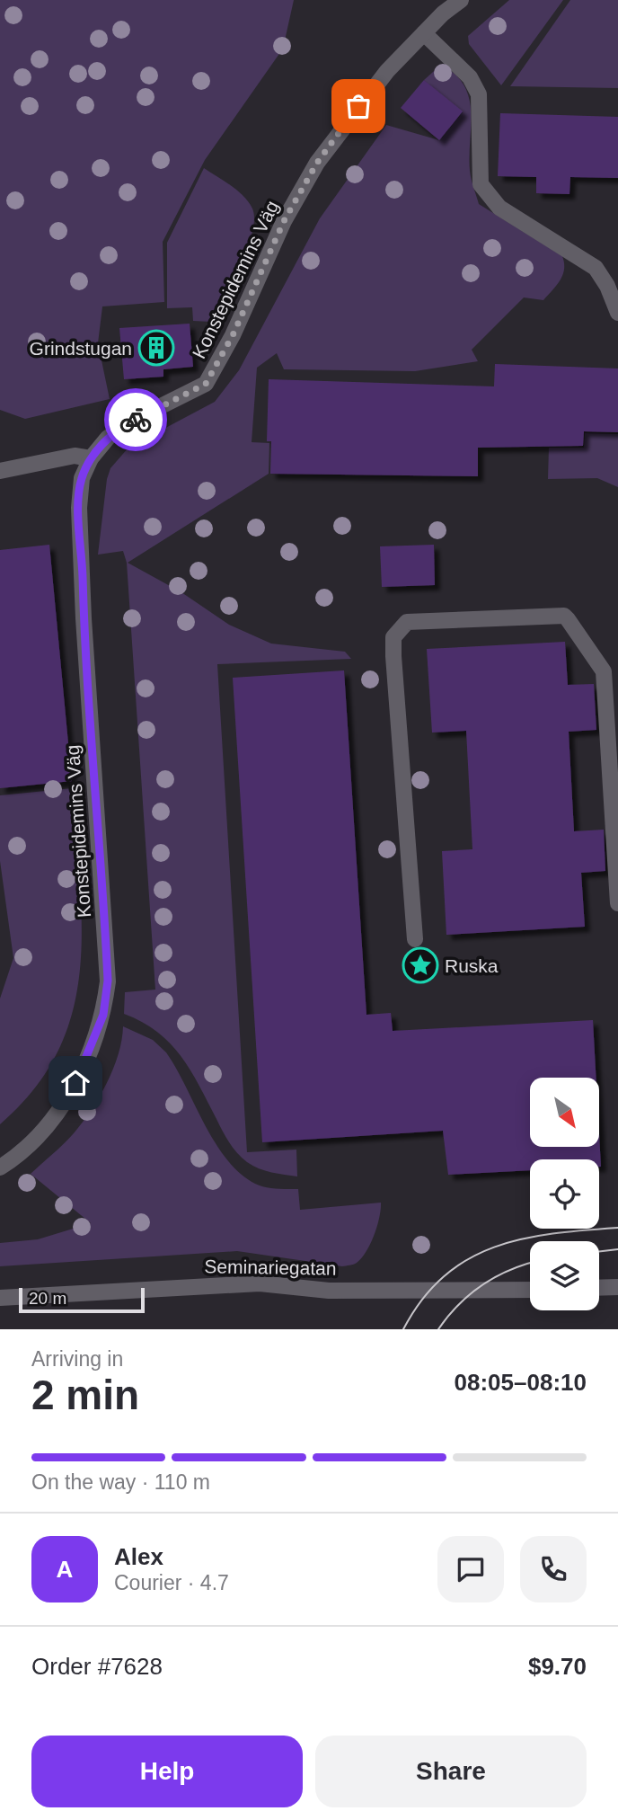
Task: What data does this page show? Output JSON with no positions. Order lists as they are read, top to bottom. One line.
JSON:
{"streets":{"street":["Konstepidemins Väg","Seminariegatan"]},"places":{"building":["Grindstugan"],"place":["Ruska"]},"scale_bar":"20 m","north":"bottom right","page":{"scale":"20 m","heading":["2 min","Arriving in","08:05–08:10"],"panel":["Alex","Courier · 4.7","Order #7628","$9.70"],"bar":"On the way · 110 m","round":"A","buttons":["Help","Share"]}}
